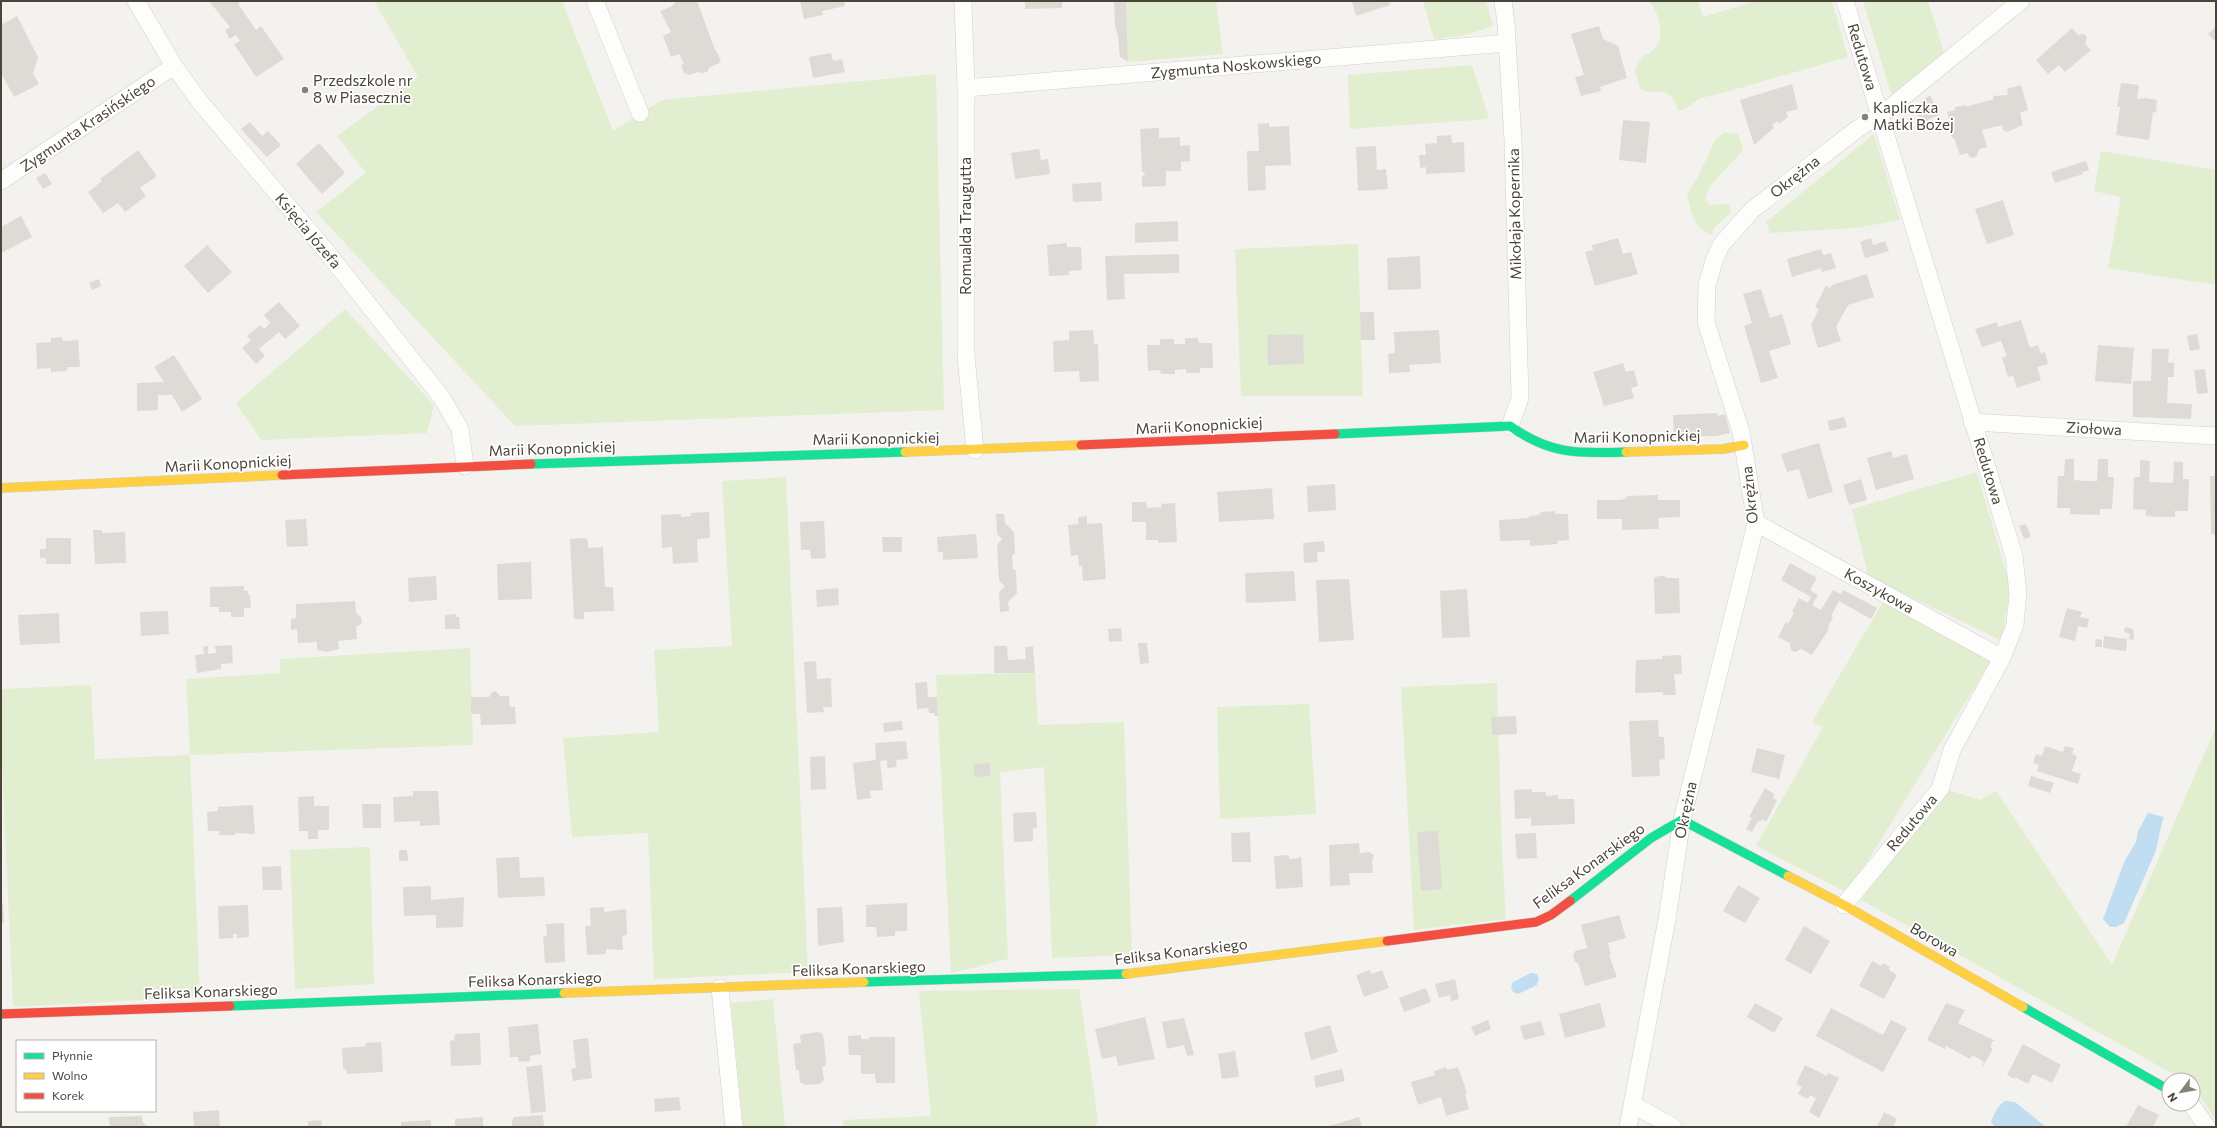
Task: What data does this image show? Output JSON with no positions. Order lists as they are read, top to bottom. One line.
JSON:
{"streets":{"street":["Redutowa","Zygmunta Noskowskiego","Zygmunta Krasińskiego","Okrężna","Mikołaja Kopernika","Romualda Traugutta","Księcia Józefa","Marii Konopnickiej","Ziołowa","Koszykowa","Feliksa Konarskiego","Borowa"]},"crossings":[["Redutowa","Okrężna"],["Redutowa","Ziołowa"],["Redutowa","Koszykowa"],["Redutowa","Borowa"],["Zygmunta Noskowskiego","Mikołaja Kopernika"],["Zygmunta Noskowskiego","Romualda Traugutta"],["Zygmunta Krasińskiego","Księcia Józefa"],["Okrężna","Marii Konopnickiej"],["Okrężna","Koszykowa"],["Okrężna","Feliksa Konarskiego"],["Okrężna","Borowa"],["Mikołaja Kopernika","Marii Konopnickiej"],["Romualda Traugutta","Marii Konopnickiej"],["Księcia Józefa","Marii Konopnickiej"],["Feliksa Konarskiego","Borowa"]],"places":["Przedszkole nr 8 w Piasecznie","Kapliczka Matki Bożej"],"legend":["Płynnie","Wolno","Korek"],"north":"bottom left"}
